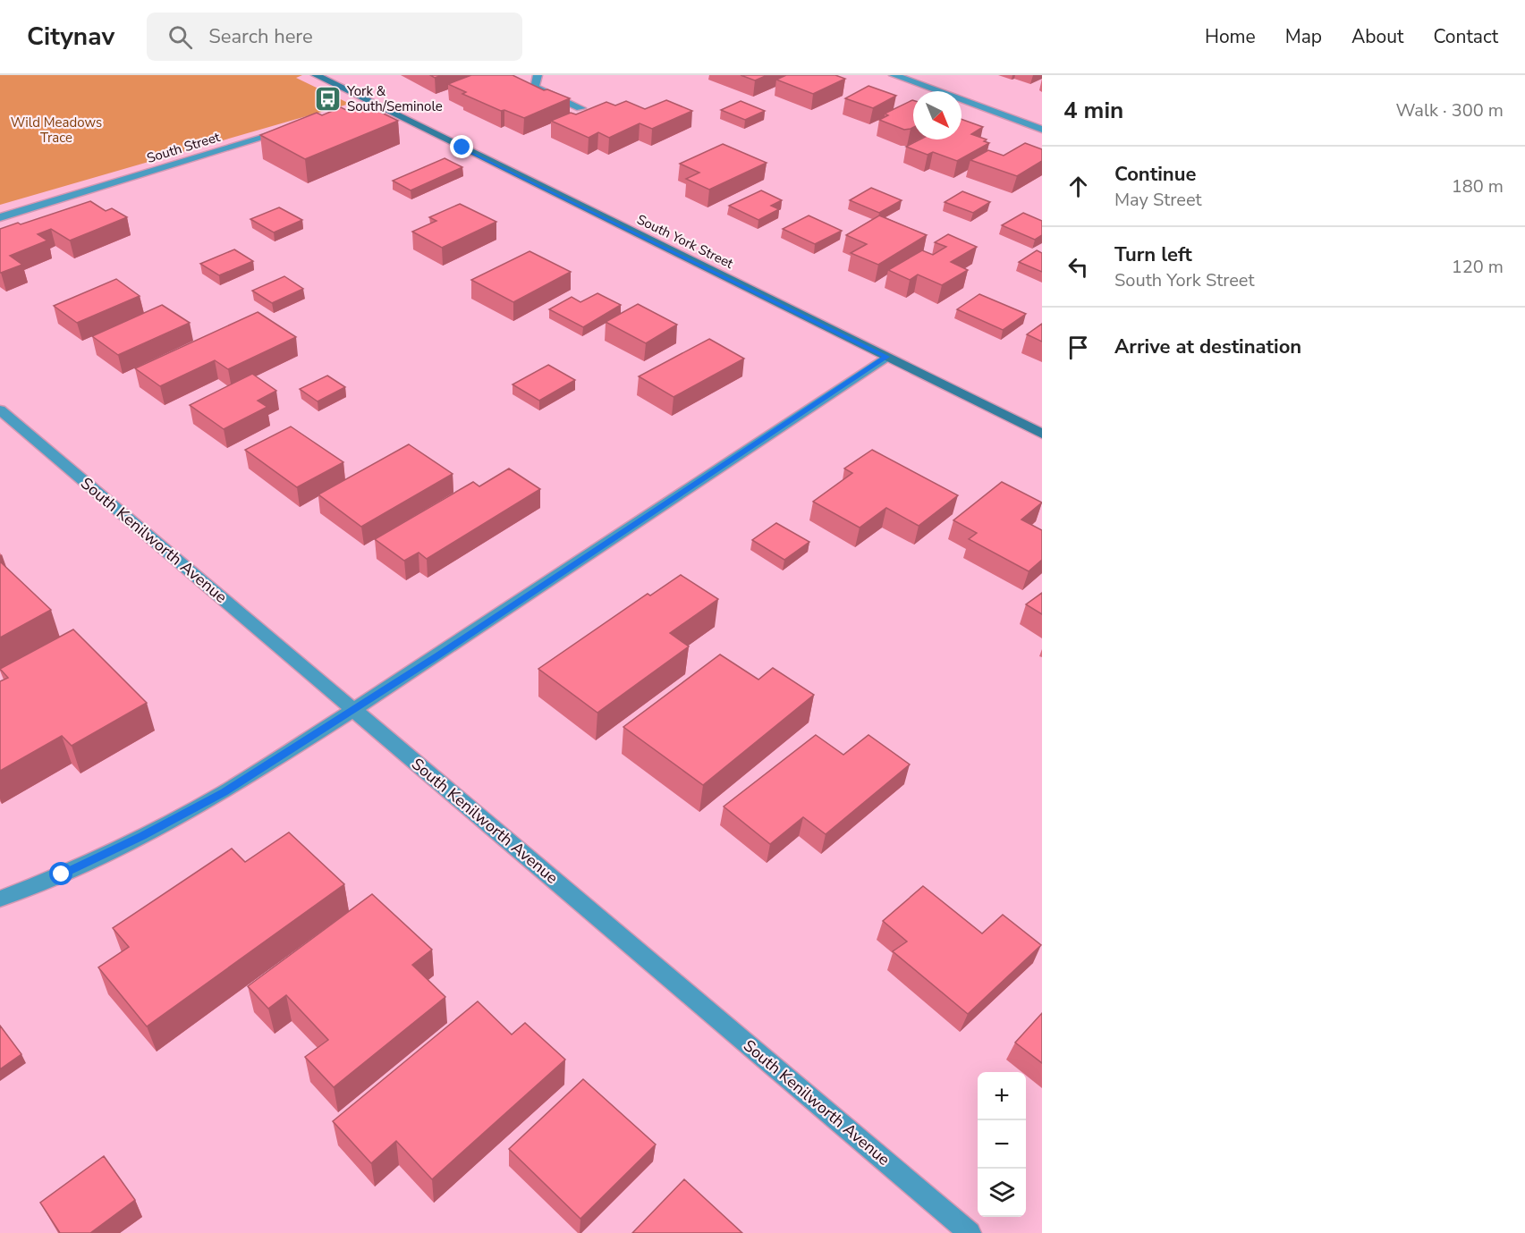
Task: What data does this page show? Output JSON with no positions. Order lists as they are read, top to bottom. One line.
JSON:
{"streets":{"main road":["South York Street"],"street":["South Street","South Kenilworth Avenue"]},"parks":["Wild Meadows Trace"],"places":{"bus stop":["York & South/Seminole"]},"north":"bottom right","page":{"header":"Citynav","search":"Search here","nav":["Home","Map","About","Contact"],"heading":["4 min","Walk · 300 m"],"list":[["Continue","May Street","180 m"],["Turn left","South York Street","120 m"],"Arrive at destination"],"map_buttons":["+","−"]}}
